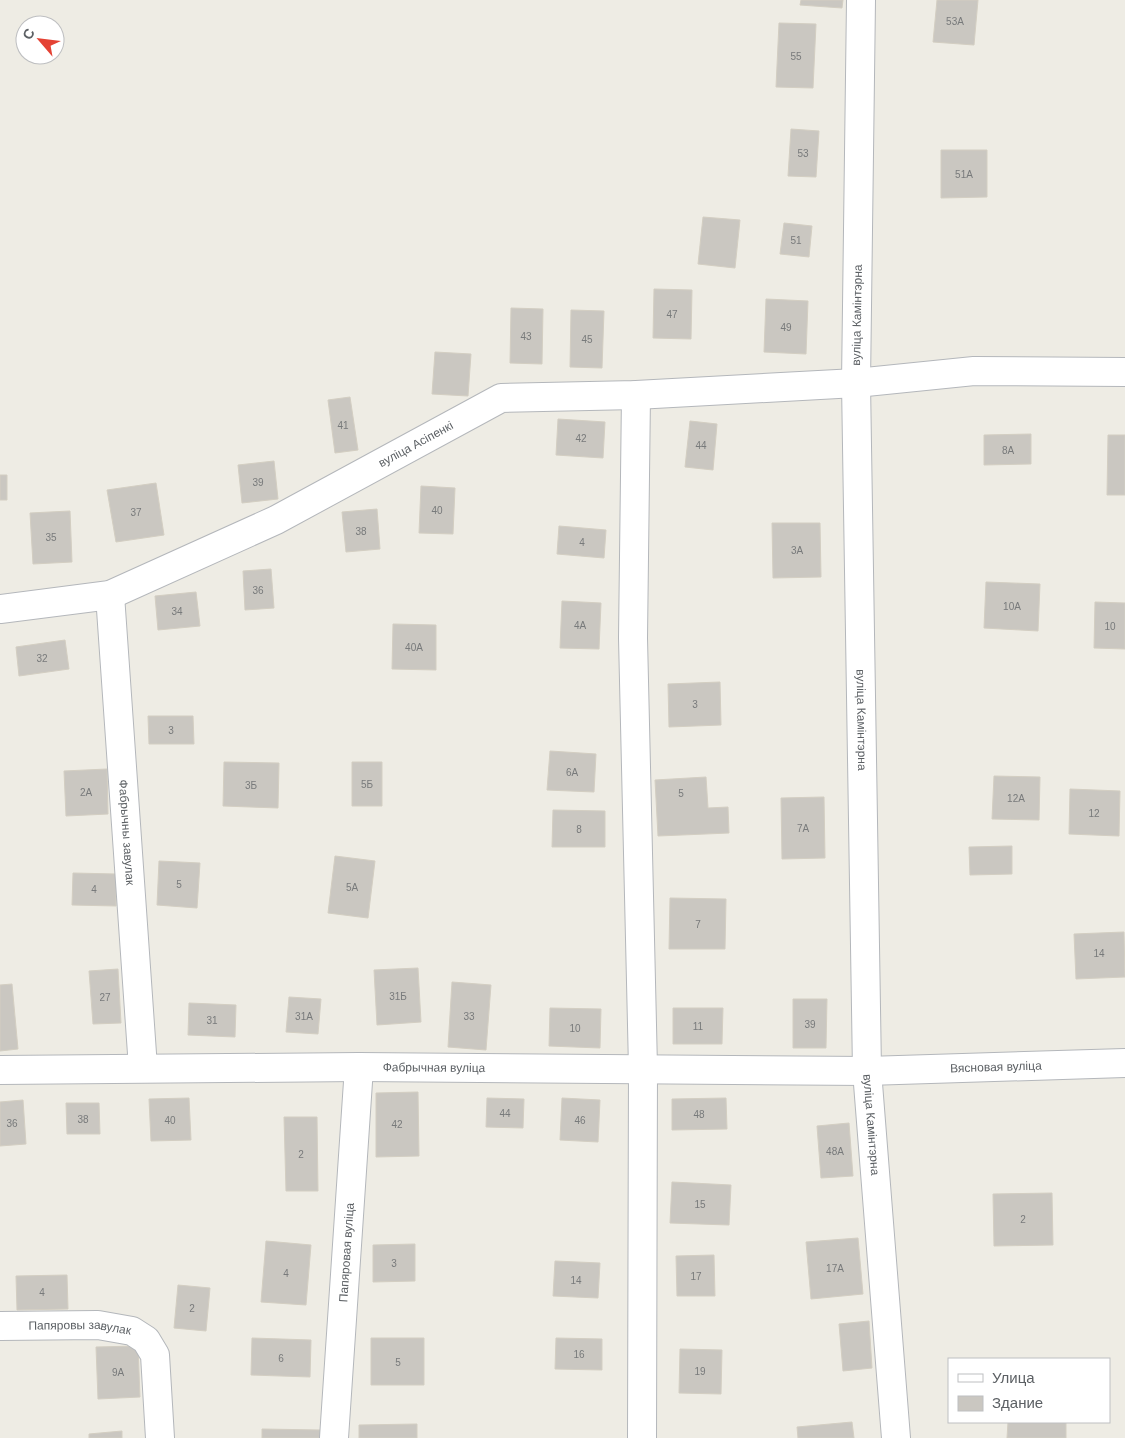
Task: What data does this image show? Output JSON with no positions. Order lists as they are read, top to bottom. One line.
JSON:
{"streets":{"street":["вуліца Камінтэрна","вуліца Асіпенкі","Фабрычны завулак","Вясновая вуліца","Фабрычная вуліца","Папяровая вуліца","Папяровы завулак"]},"crossings":[["вуліца Камінтэрна","вуліца Асіпенкі"],["вуліца Камінтэрна","Вясновая вуліца"],["вуліца Камінтэрна","Фабрычная вуліца"],["вуліца Асіпенкі","Фабрычны завулак"],["Фабрычны завулак","Фабрычная вуліца"],["Вясновая вуліца","Фабрычная вуліца"],["Фабрычная вуліца","Папяровая вуліца"]],"house_numbers":["53А","55","53","51А","51","47","49","43","45","41","42","44","8А","39","40","37","38","35","4","3А","36","10А","34","4А","10","40А","32","3","3","6А","5Б","3Б","2А","5","12А","12","7А","8","5","5А","4","7","14","31Б","27","31А","33","31","39","11","10","44","48","38","40","46","36","42","48А","2","15","2","3","17А","4","17","14","4","2","16","6","5","19","9А"],"legend":["Улица","Здание"],"north":"top left"}
